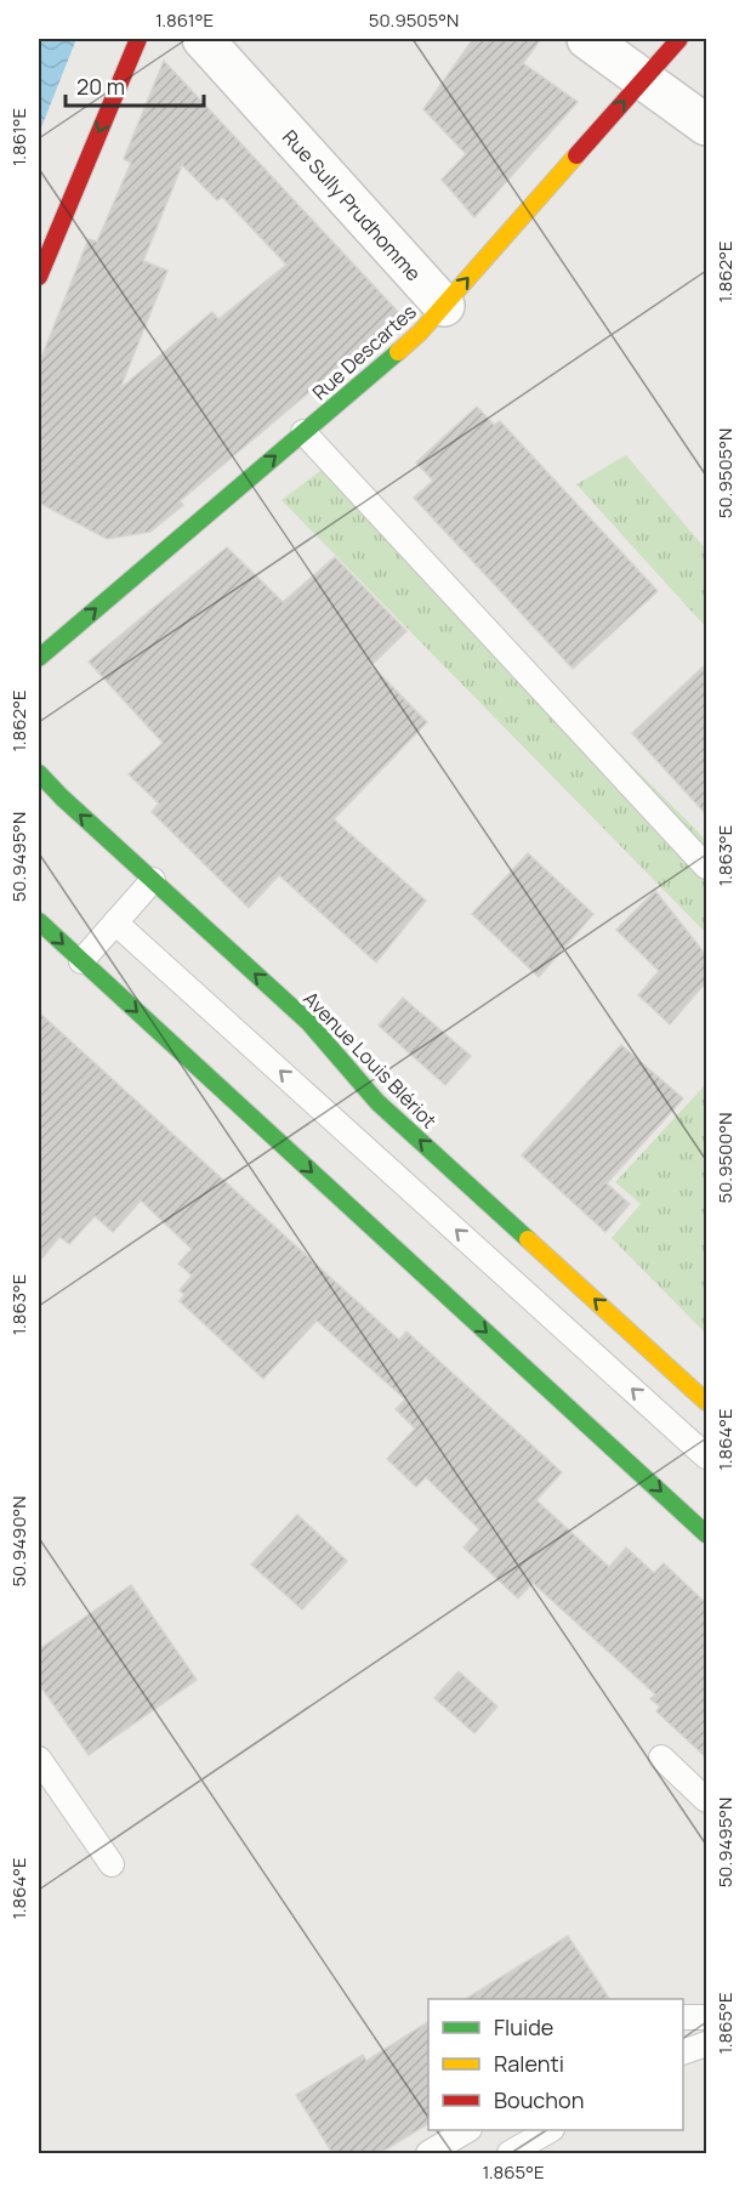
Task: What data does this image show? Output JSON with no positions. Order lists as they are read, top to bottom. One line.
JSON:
{"streets":{"street":["Rue Sully Prudhomme","Rue Descartes","Avenue Louis Blériot"]},"crossings":[["Rue Sully Prudhomme","Rue Descartes"]],"one_way":["Rue Descartes"],"legend":["Fluide","Ralenti","Bouchon"],"scale_bar":"20 m","coordinates":["1.861°E","50.9505°N","1.862°E","1.863°E","50.9495°N","50.9500°N","1.864°E","50.9490°N","1.865°E"]}
